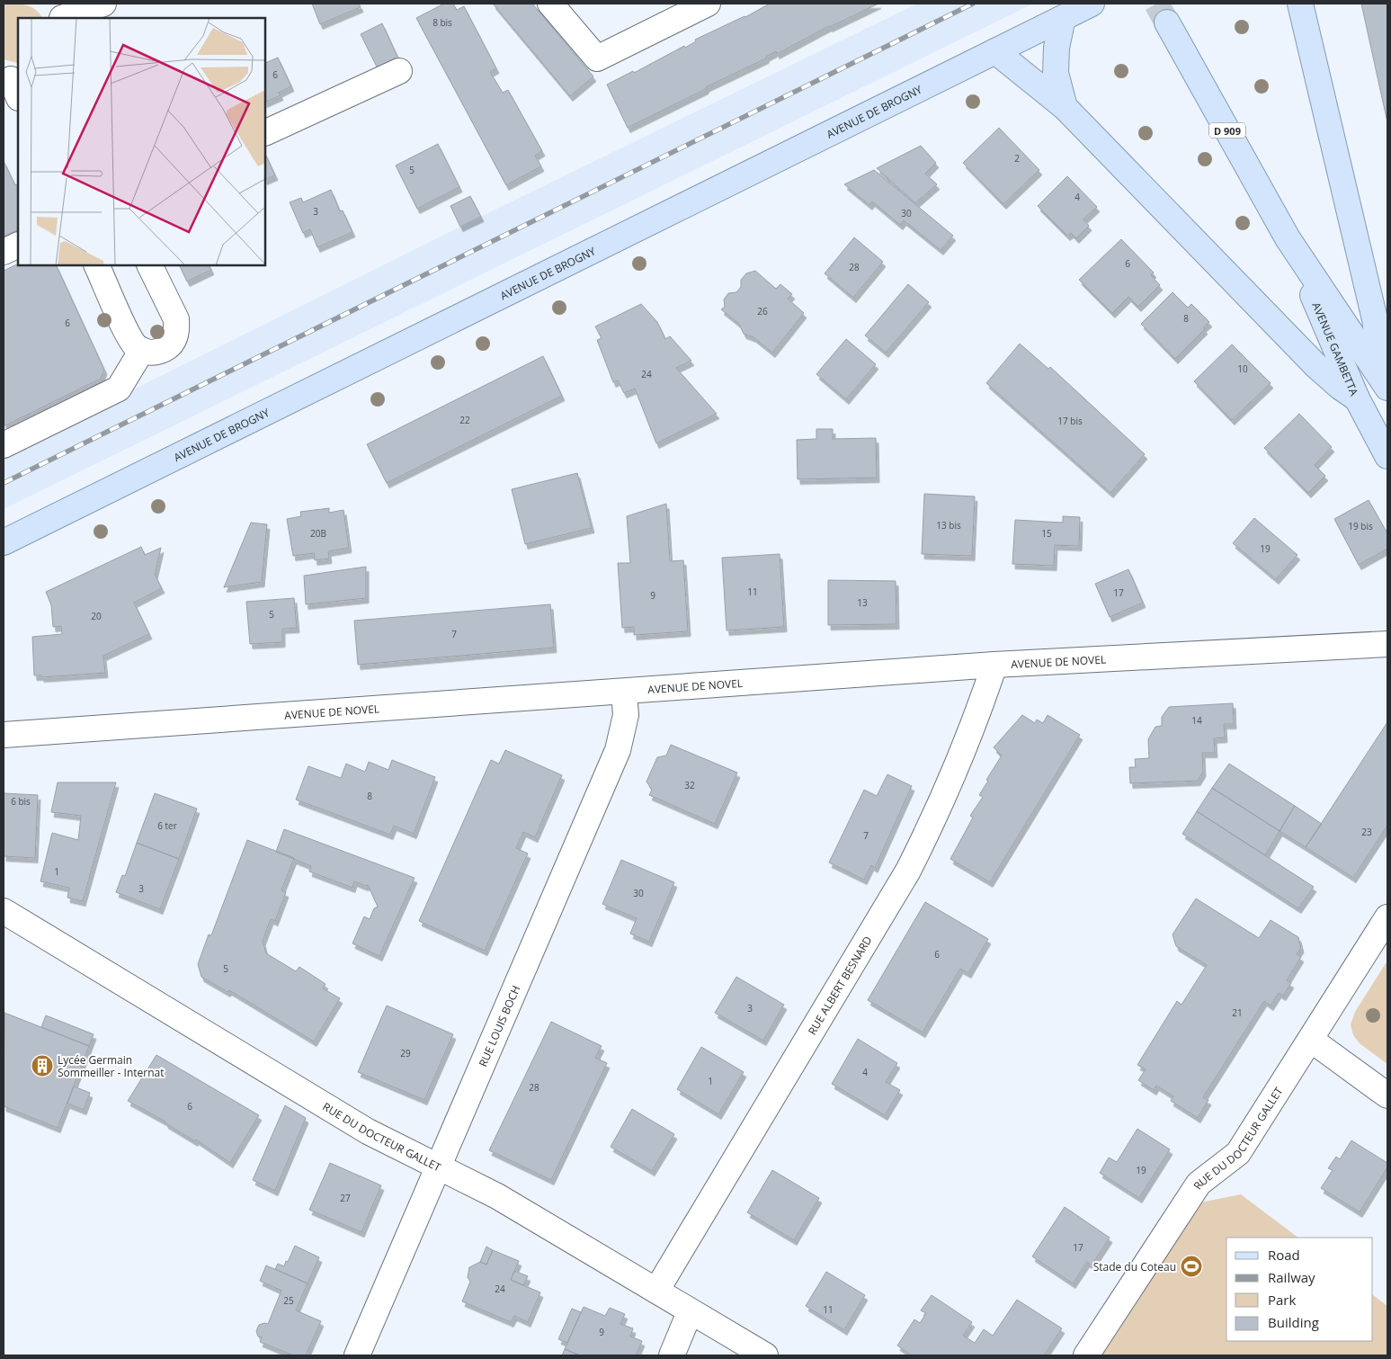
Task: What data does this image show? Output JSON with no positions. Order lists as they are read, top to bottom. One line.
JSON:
{"streets":{"main road":["AVENUE DE BROGNY","D 909","AVENUE GAMBETTA"],"street":["AVENUE DE NOVEL","RUE ALBERT BESNARD","RUE LOUIS BOCH","RUE DU DOCTEUR GALLET"]},"crossings":[["AVENUE DE NOVEL","RUE ALBERT BESNARD"],["AVENUE DE NOVEL","RUE LOUIS BOCH"],["RUE ALBERT BESNARD","RUE DU DOCTEUR GALLET"],["RUE LOUIS BOCH","RUE DU DOCTEUR GALLET"]],"places":{"building":["Lycée Germain Sommeiller - Internat"],"sports":["Stade du Coteau"]},"house_numbers":["8 bis","6","2","5","4","3","30","6","28","26","8","6","10","24","22","17 bis","13 bis","19 bis","20B","15","19","11","17","9","13","5","20","7","14","32","8","6 bis","6 ter","23","7","1","3","30","6","5","3","21","29","4","1","28","6","19","27","17","24","25","11","9"],"legend":["Road","Railway","Park","Building"]}
